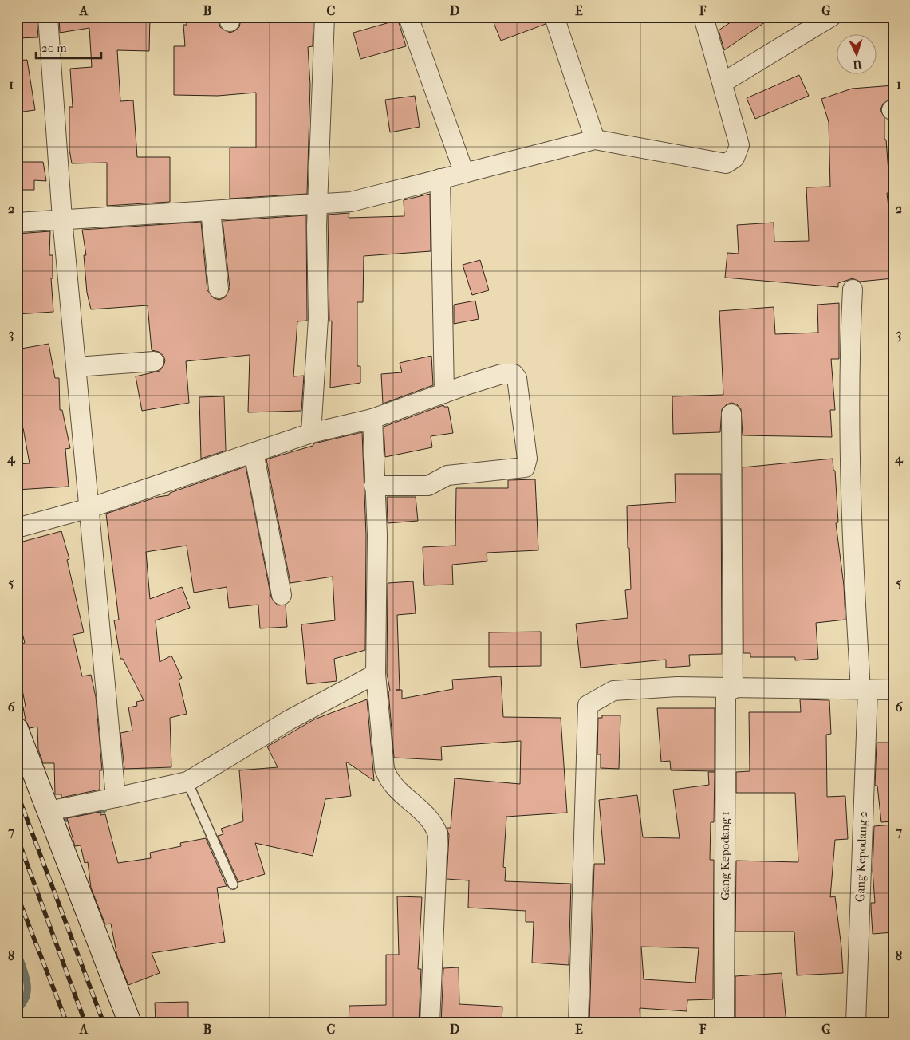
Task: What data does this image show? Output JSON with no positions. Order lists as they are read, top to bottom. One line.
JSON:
{"streets":{"street":["Gang Kepodang 1","Gang Kepodang 2"]},"scale_bar":"20 m","north":"bottom","grid":{"columns":["A","B","C","D","E","F","G"],"rows":["1","2","3","4","5","6","7","8"]}}
